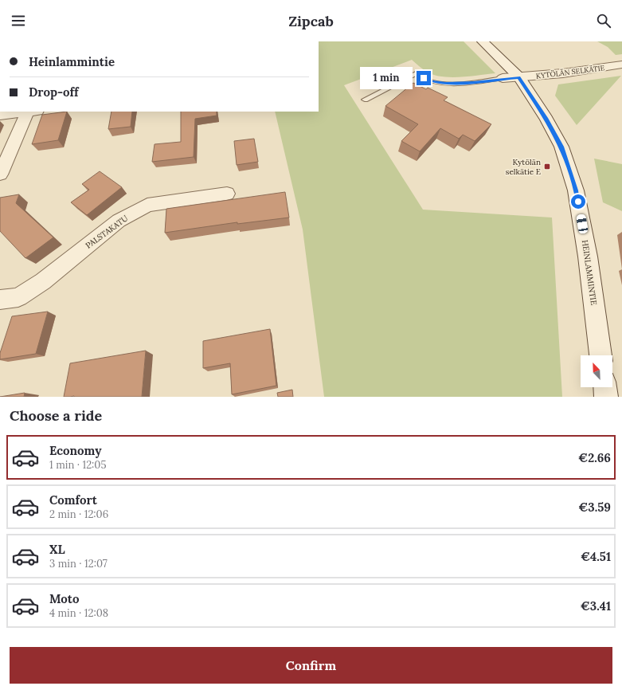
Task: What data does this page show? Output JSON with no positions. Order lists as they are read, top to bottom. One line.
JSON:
{"streets":{"street":["KYTÖLÄN SELKÄTIE","PALSTAKATU","HEINLAMMINTIE"]},"crossings":[["KYTÖLÄN SELKÄTIE","HEINLAMMINTIE"]],"places":{"transit":["Kytölän selkätie E"]},"north":"top left","page":{"header":"Zipcab","banner":["Heinlammintie","Drop-off"],"bubble":"1 min","heading":"Choose a ride","list":[{"name":"Economy","note":"1 min · 12:05","value":"€2.66"},{"name":"Comfort","note":"2 min · 12:06","value":"€3.59"},{"name":"XL","note":"3 min · 12:07","value":"€4.51"},{"name":"Moto","note":"4 min · 12:08","value":"€3.41"}],"buttons":"Confirm"}}
